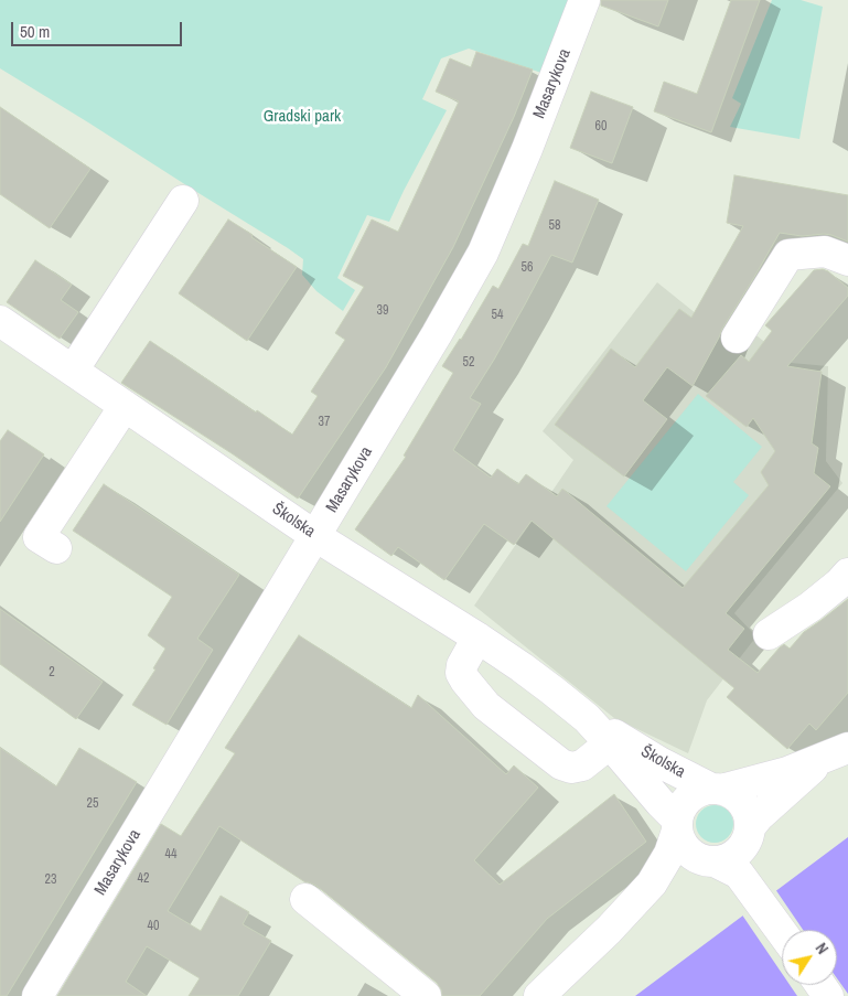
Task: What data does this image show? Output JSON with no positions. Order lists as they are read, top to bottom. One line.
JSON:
{"streets":{"street":["Masarykova","Školska"]},"crossings":[["Masarykova","Školska"]],"parks":["Gradski park"],"house_numbers":["60","58","56","39","54","52","37","2","25","44","42","23","40"],"scale_bar":"50 m","north":"top right"}
